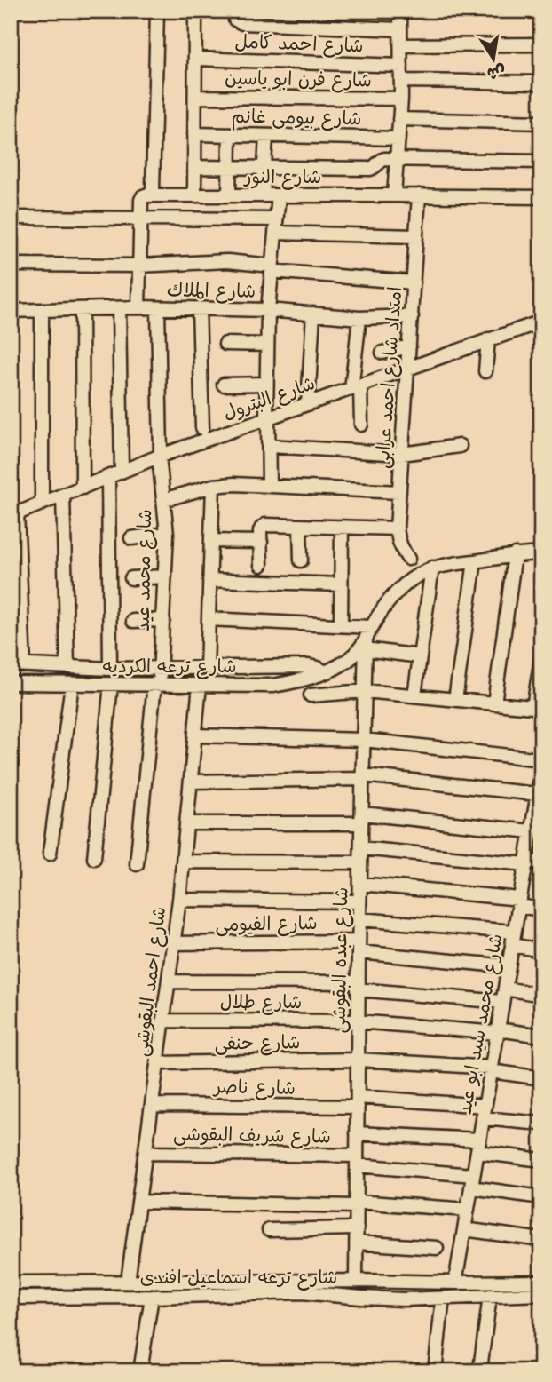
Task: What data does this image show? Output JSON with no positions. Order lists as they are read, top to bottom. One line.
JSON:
{"streets":{"street":["شارع احمد كامل","شارع فرن ابو ياسين","شارع بيومى غانم","شارع النور","شارع الملاك","امتداد شارع احمد عرابى","شارع البترول","شارع محمد عيد","شارع ترعه الكرديه","شارع الفيومى","شارع عبده البقوشى","شارع احمد البقوشى","شارع طلال","شارع محمد سيد ابو عيد","شارع حنفى","شارع ناصر","شارع شريف البقوشى","شارع ترعه اسماعيل افندى"]},"crossings":[["شارع النور","امتداد شارع احمد عرابى"],["شارع الملاك","امتداد شارع احمد عرابى"],["شارع الملاك","شارع محمد عيد"],["امتداد شارع احمد عرابى","شارع البترول"],["شارع البترول","شارع محمد عيد"],["شارع محمد عيد","شارع ترعه الكرديه"],["شارع ترعه الكرديه","شارع عبده البقوشى"],["شارع ترعه الكرديه","شارع احمد البقوشى"],["شارع الفيومى","شارع عبده البقوشى"],["شارع الفيومى","شارع احمد البقوشى"],["شارع الفيومى","شارع محمد سيد ابو عيد"],["شارع عبده البقوشى","شارع طلال"],["شارع عبده البقوشى","شارع حنفى"],["شارع عبده البقوشى","شارع ناصر"],["شارع عبده البقوشى","شارع شريف البقوشى"],["شارع عبده البقوشى","شارع ترعه اسماعيل افندى"],["شارع احمد البقوشى","شارع طلال"],["شارع احمد البقوشى","شارع حنفى"],["شارع احمد البقوشى","شارع ناصر"],["شارع احمد البقوشى","شارع شريف البقوشى"],["شارع احمد البقوشى","شارع ترعه اسماعيل افندى"],["شارع طلال","شارع محمد سيد ابو عيد"],["شارع محمد سيد ابو عيد","شارع حنفى"],["شارع محمد سيد ابو عيد","شارع ناصر"],["شارع محمد سيد ابو عيد","شارع شريف البقوشى"],["شارع محمد سيد ابو عيد","شارع ترعه اسماعيل افندى"]],"north":"bottom"}
